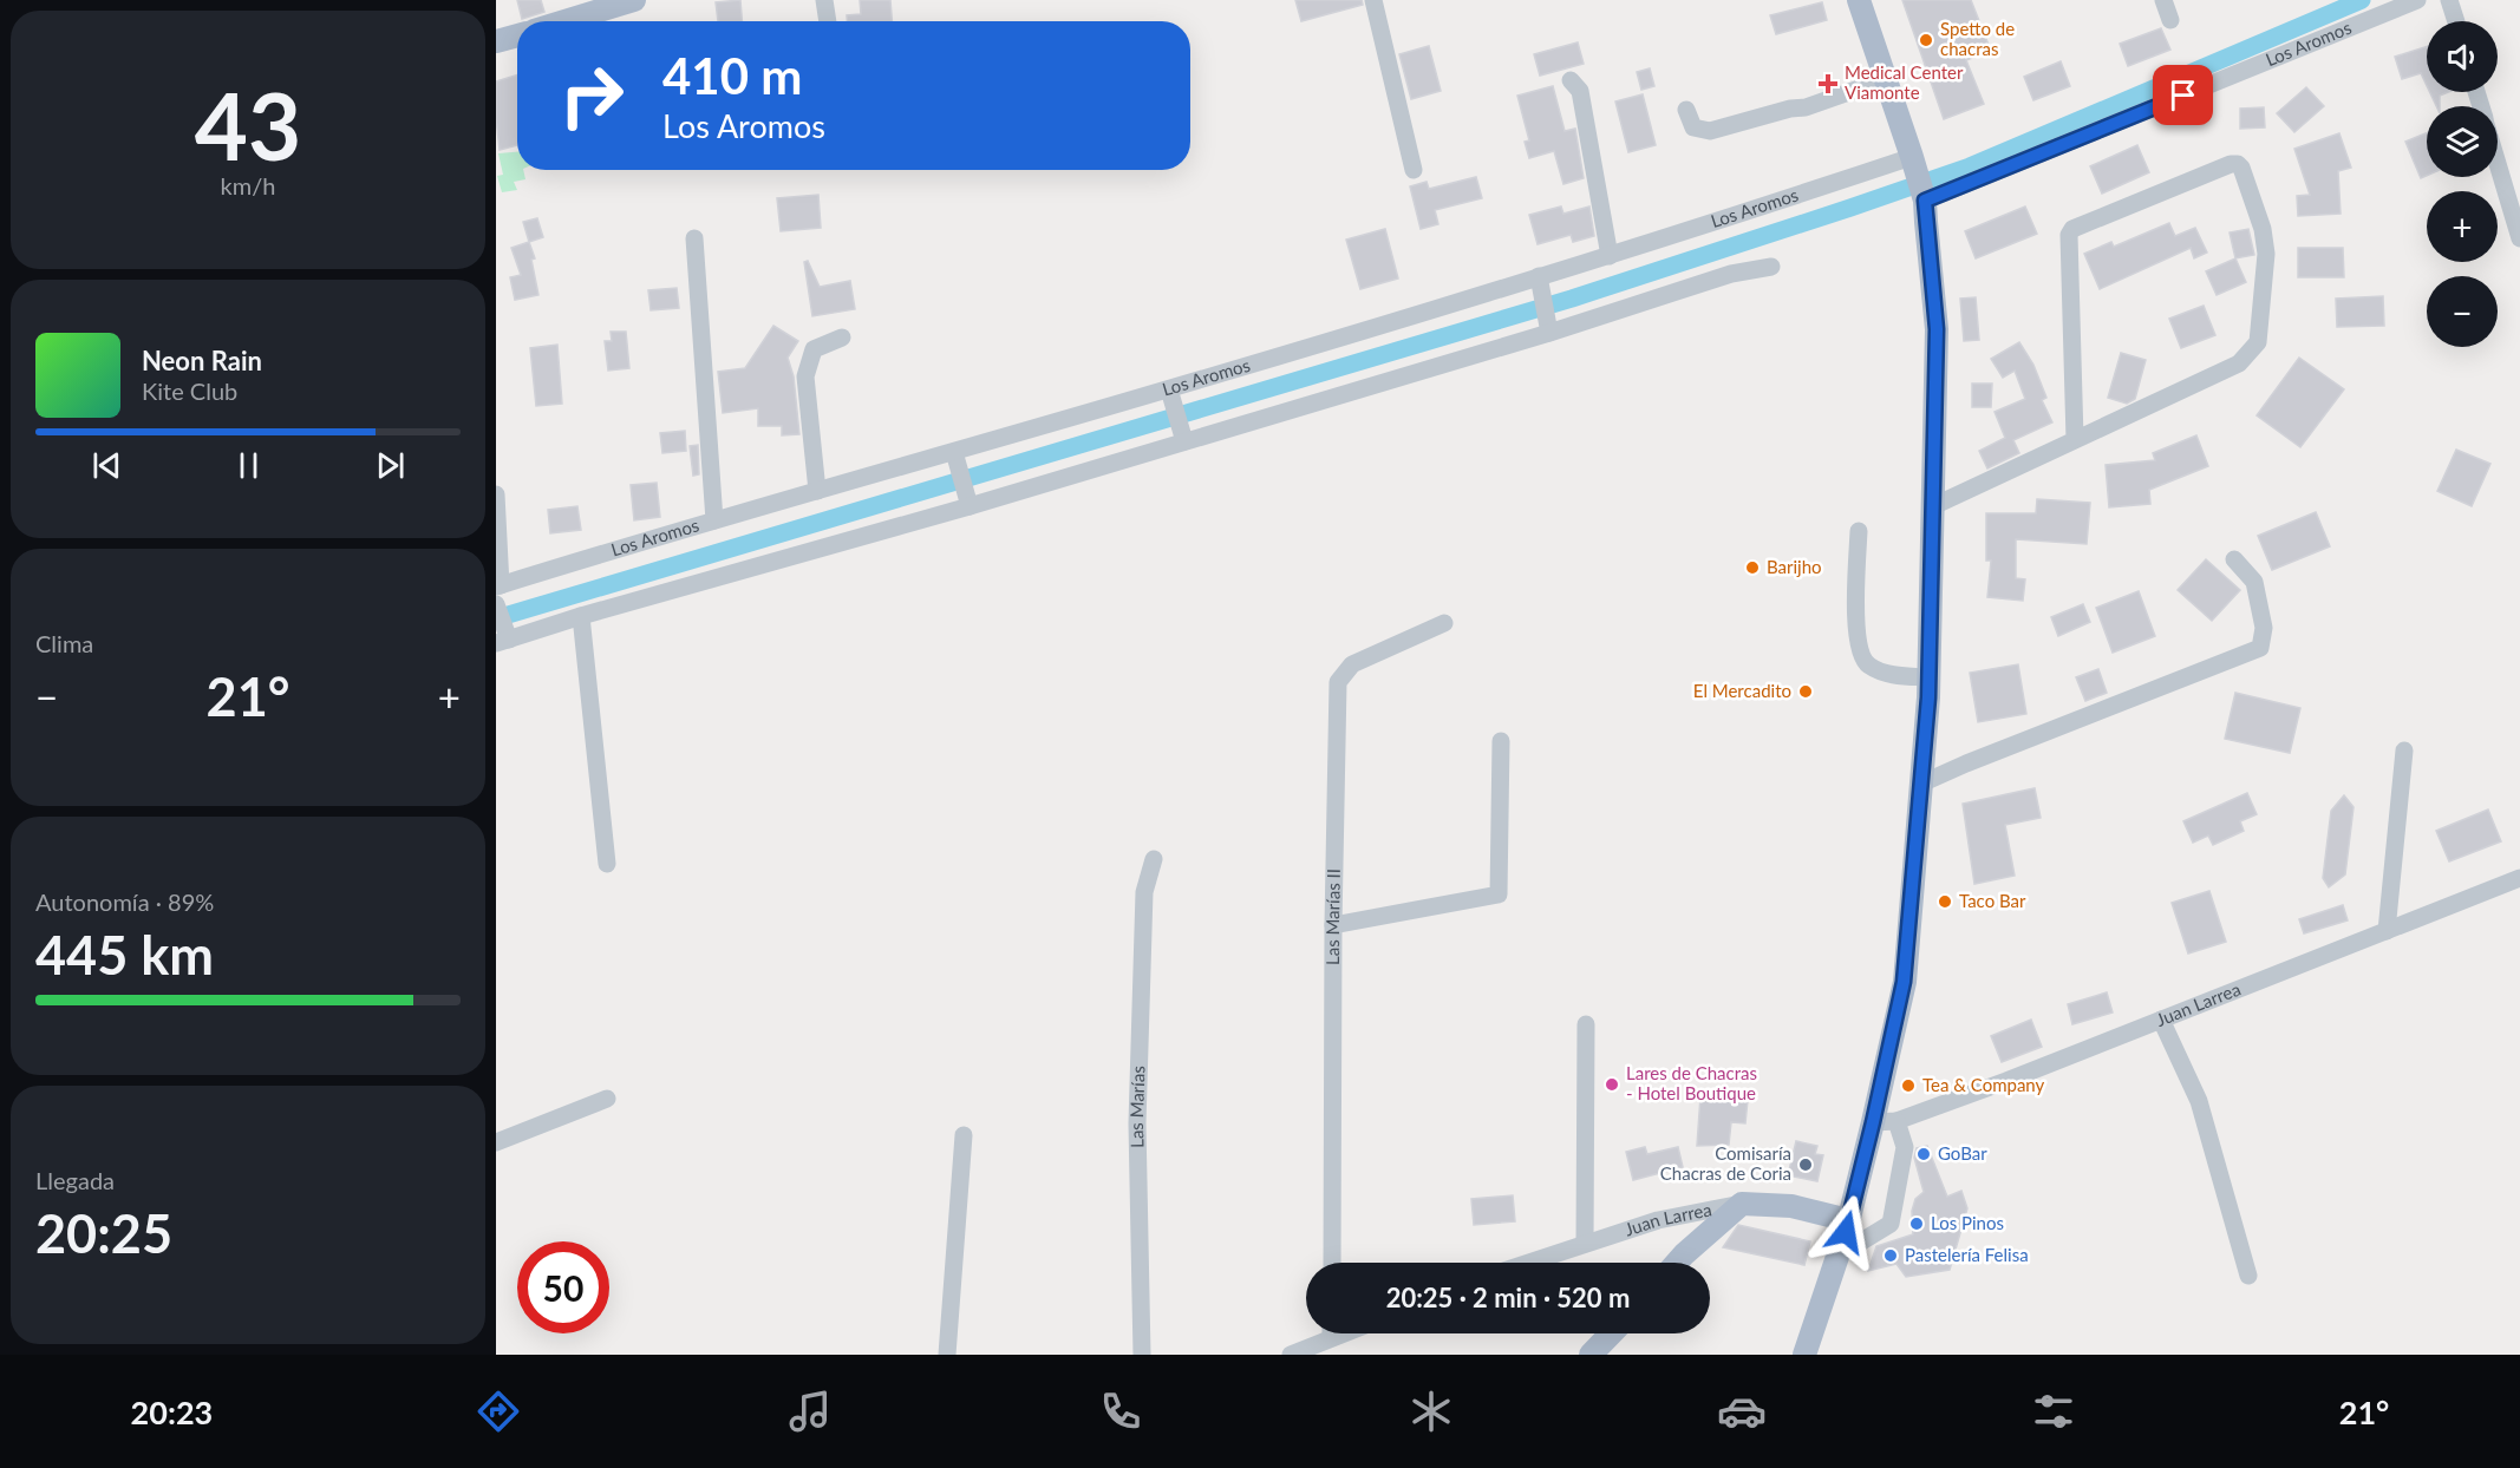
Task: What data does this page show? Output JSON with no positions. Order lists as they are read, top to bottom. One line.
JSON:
{"streets":{"main road":["Juan Larrea"],"street":["Los Aromos","Las Marías II","Las Marías"]},"places":{"other":["Spetto de chacras","Barijho","El Mercadito","Taco Bar","Lares de Chacras - Hotel Boutique","Tea & Company","GoBar","Comisaría Chacras de Coria","Los Pinos","Pastelería Felisa"],"health":["Medical Center Viamonte"]},"page":{"tile":[["43","km/h"],"Clima",["Autonomía · 89%","445 km"],["Llegada","20:25"]],"map_buttons":["+","−"],"turn":["410 m","Los Aromos"],"song":["Neon Rain","Kite Club"],"heat":["−","21°","+"],"limit":"50","trip":"20:25 · 2 min · 520 m","tabs":["20:23","21°"]}}
